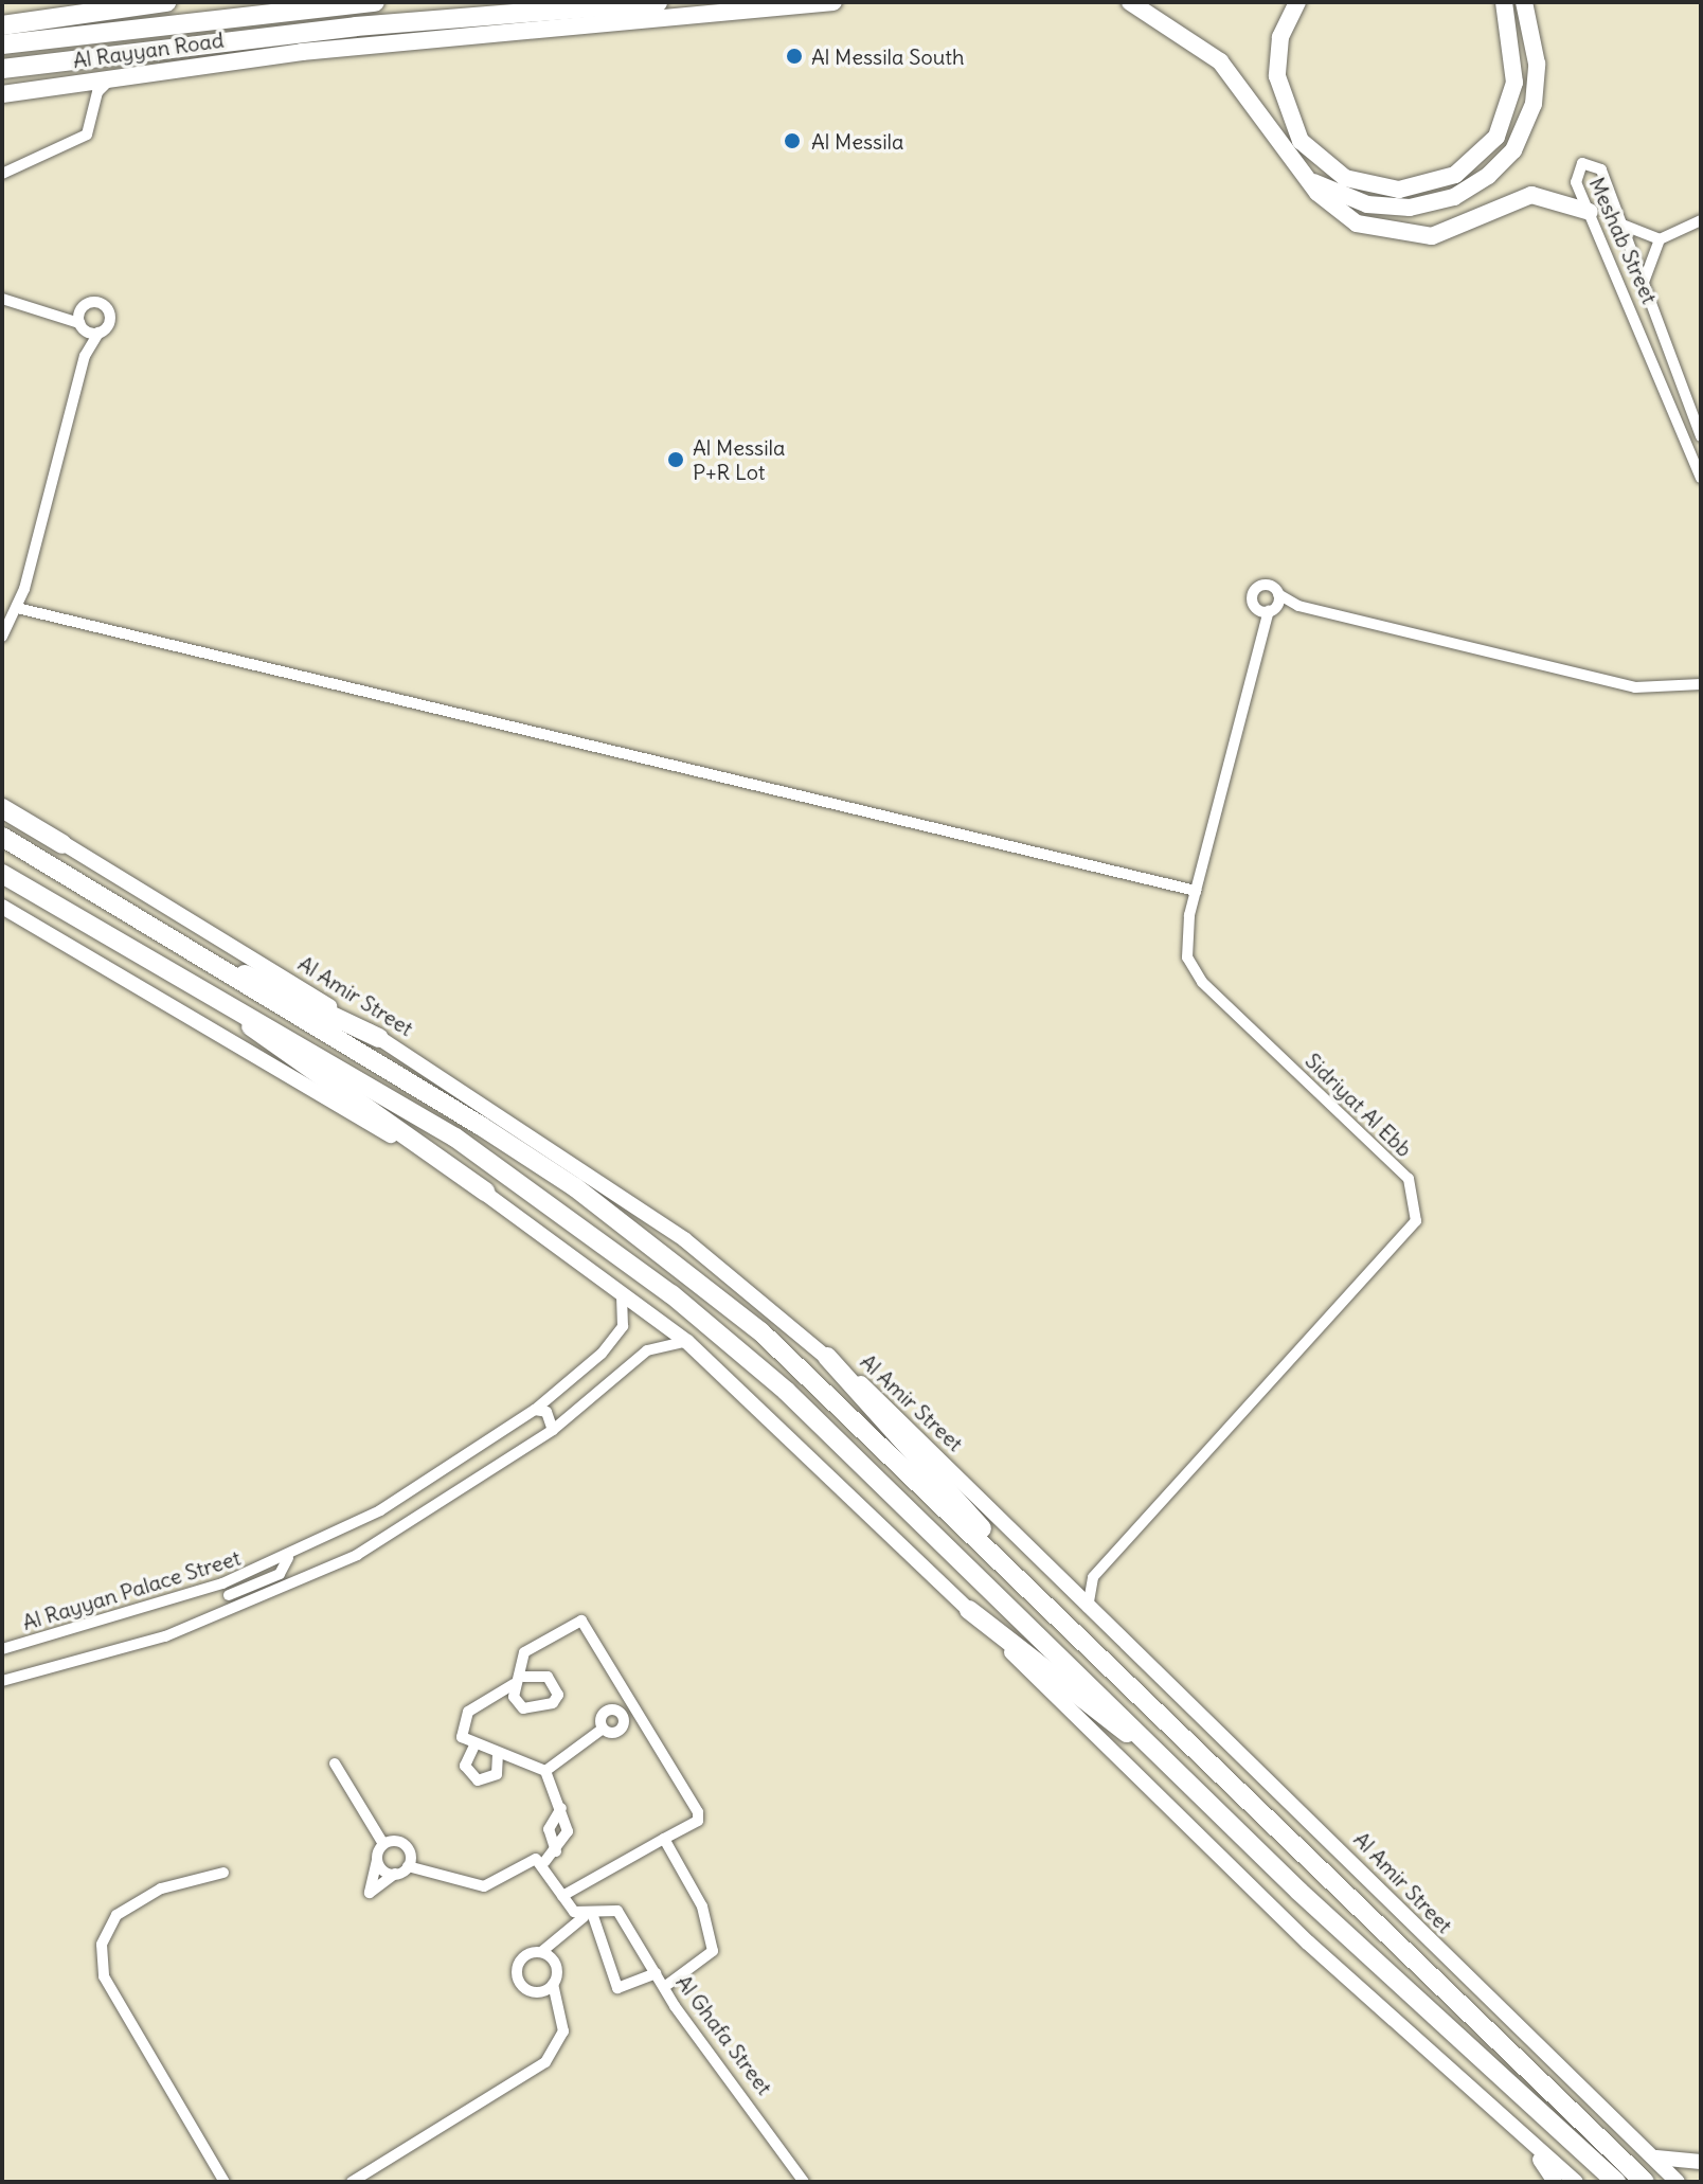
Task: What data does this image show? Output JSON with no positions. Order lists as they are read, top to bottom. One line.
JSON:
{"streets":{"highway":["Al Rayyan Road"],"main road":["Al Amir Street"],"street":["Meshab Street","Sidriyat Al Ebb","Al Rayyan Palace Street","Al Ghafa Street"]},"places":["Al Messila South","Al Messila","Al Messila P+R Lot"]}
